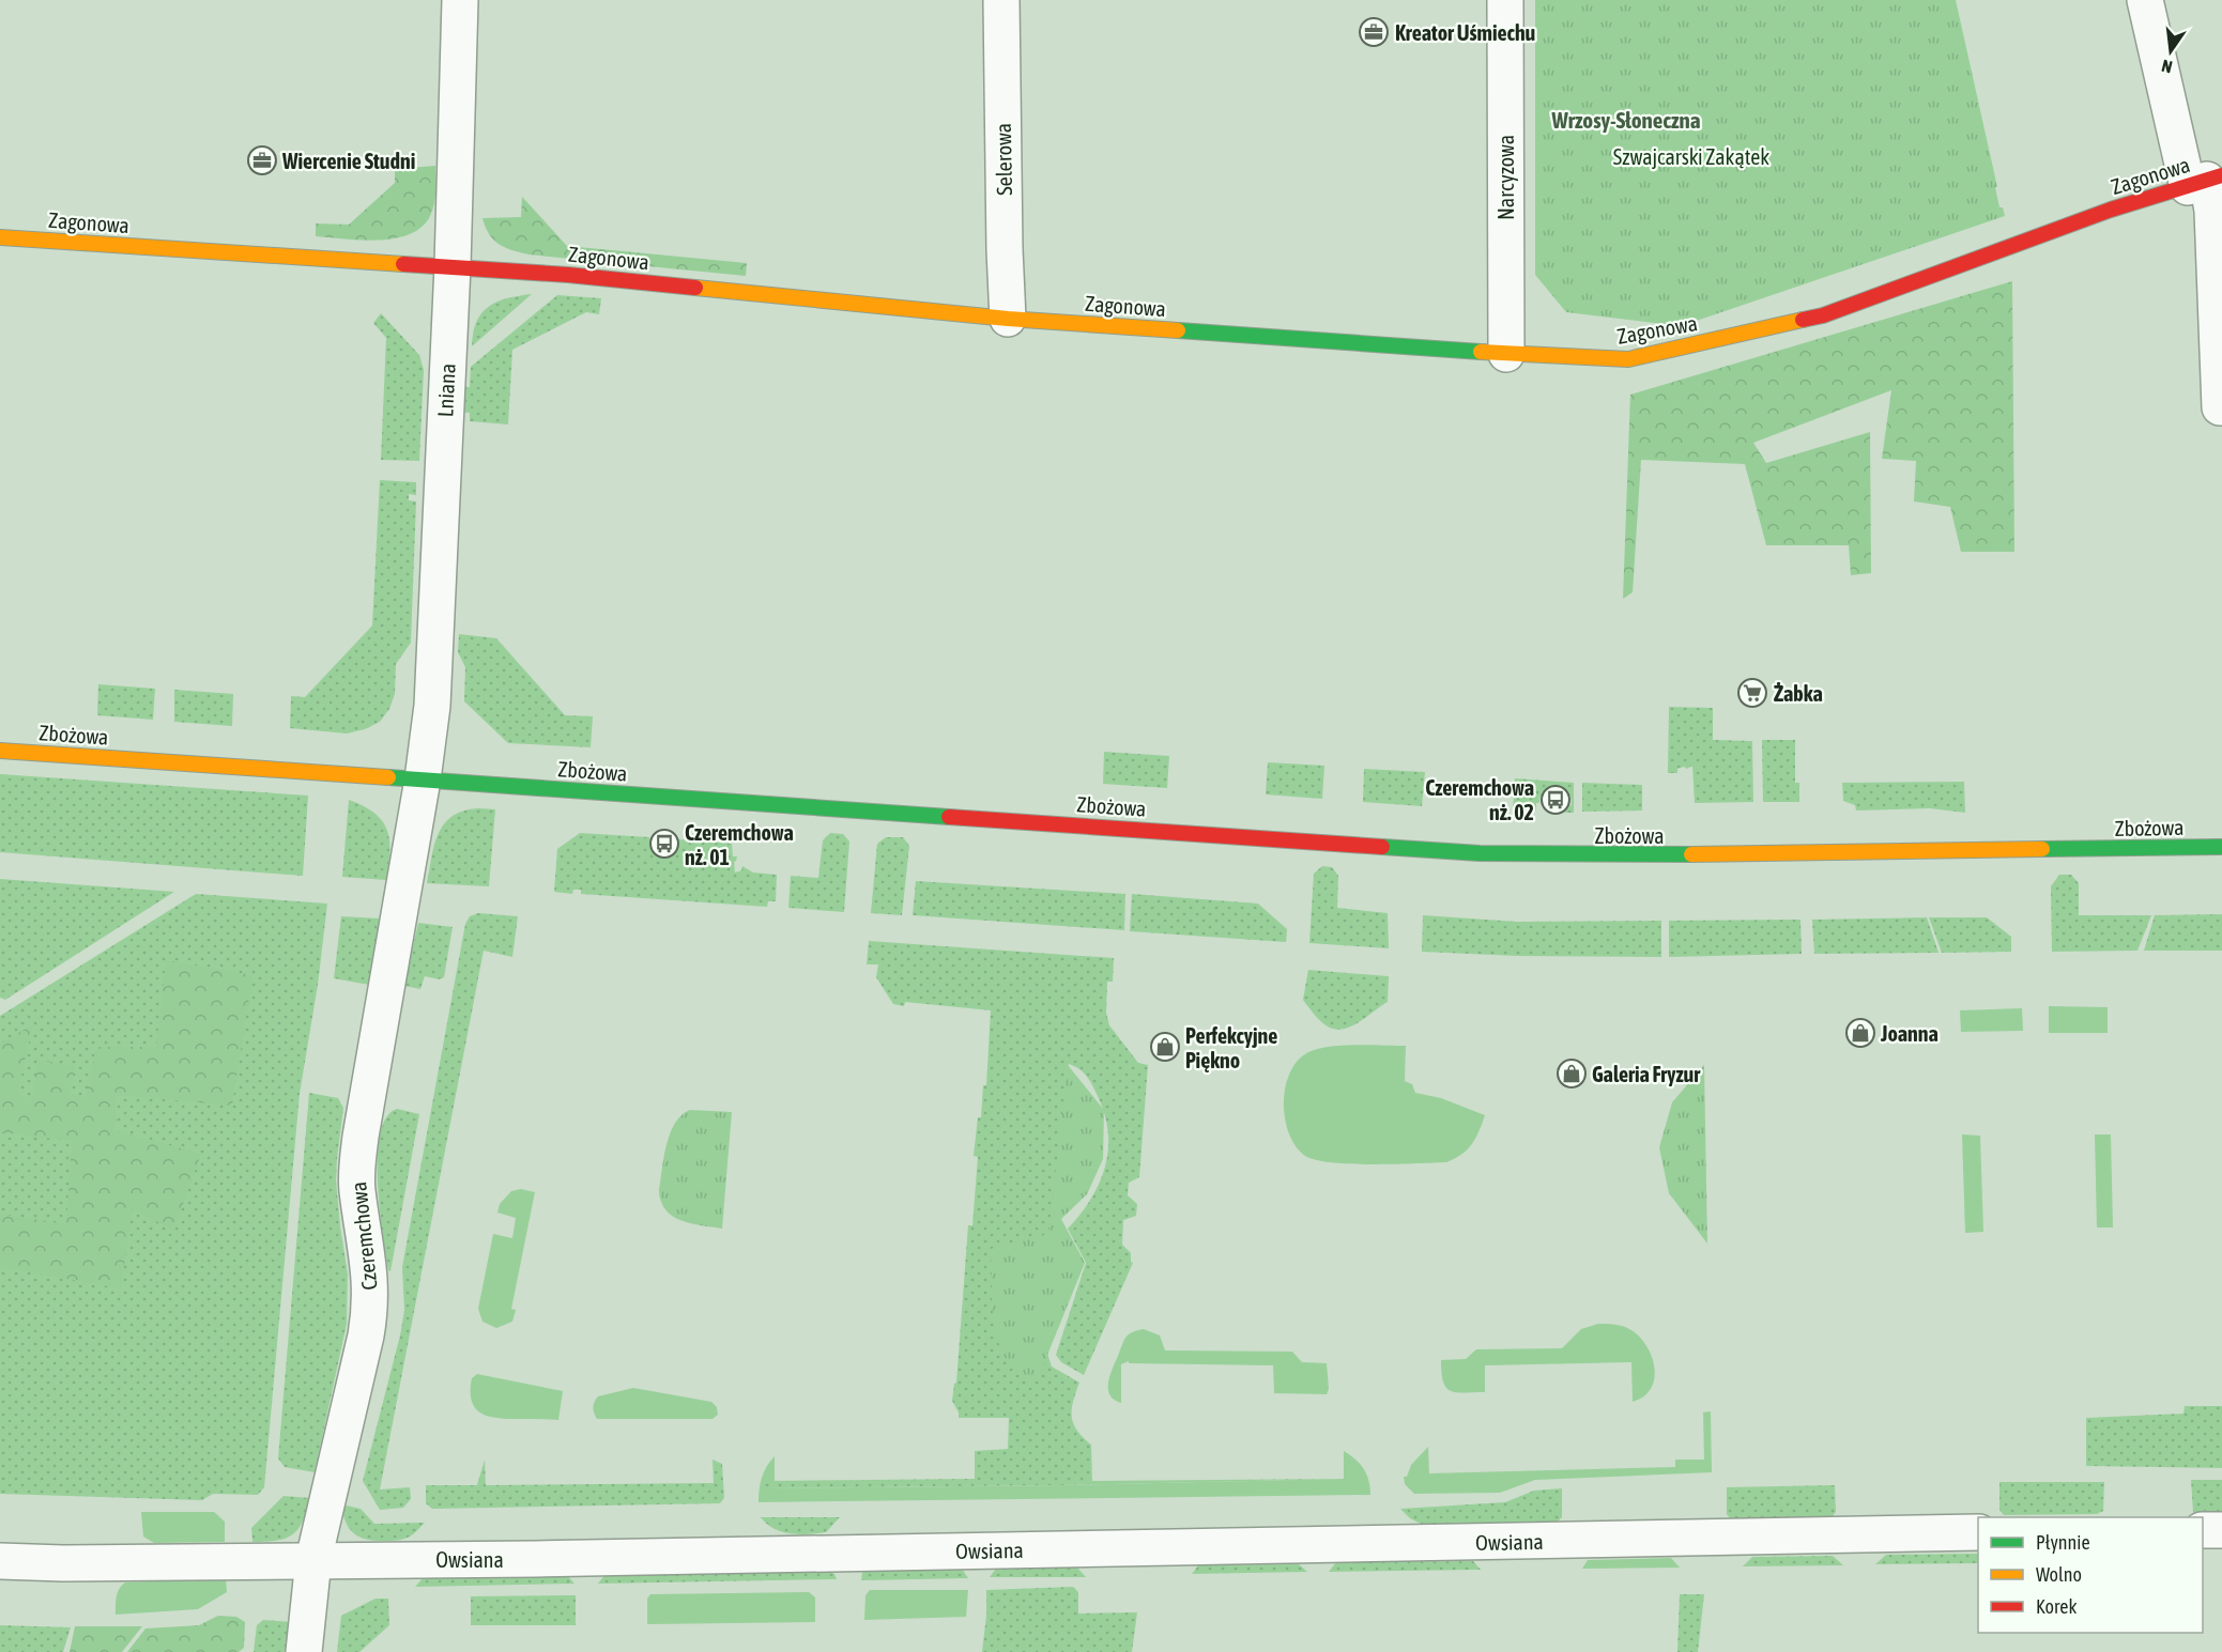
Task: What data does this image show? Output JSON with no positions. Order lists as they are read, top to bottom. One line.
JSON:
{"streets":{"street":["Selerowa","Zagonowa","Narcyzowa","Lniana","Zbożowa","Czeremchowa","Owsiana"]},"crossings":[["Selerowa","Zagonowa"],["Zagonowa","Narcyzowa"],["Zagonowa","Lniana"],["Lniana","Zbożowa"],["Lniana","Czeremchowa"],["Zbożowa","Czeremchowa"],["Czeremchowa","Owsiana"]],"districts":["Wrzosy-Słoneczna"],"parks":["Szwajcarski Zakątek"],"places":{"office":["Kreator Uśmiechu","Wiercenie Studni"],"supermarket":["Żabka"],"bus stop":["Czeremchowa nż. 02","Czeremchowa nż. 01"],"shop":["Joanna","Perfekcyjne Piękno","Galeria Fryzur"]},"legend":["Płynnie","Wolno","Korek"],"north":"bottom"}
